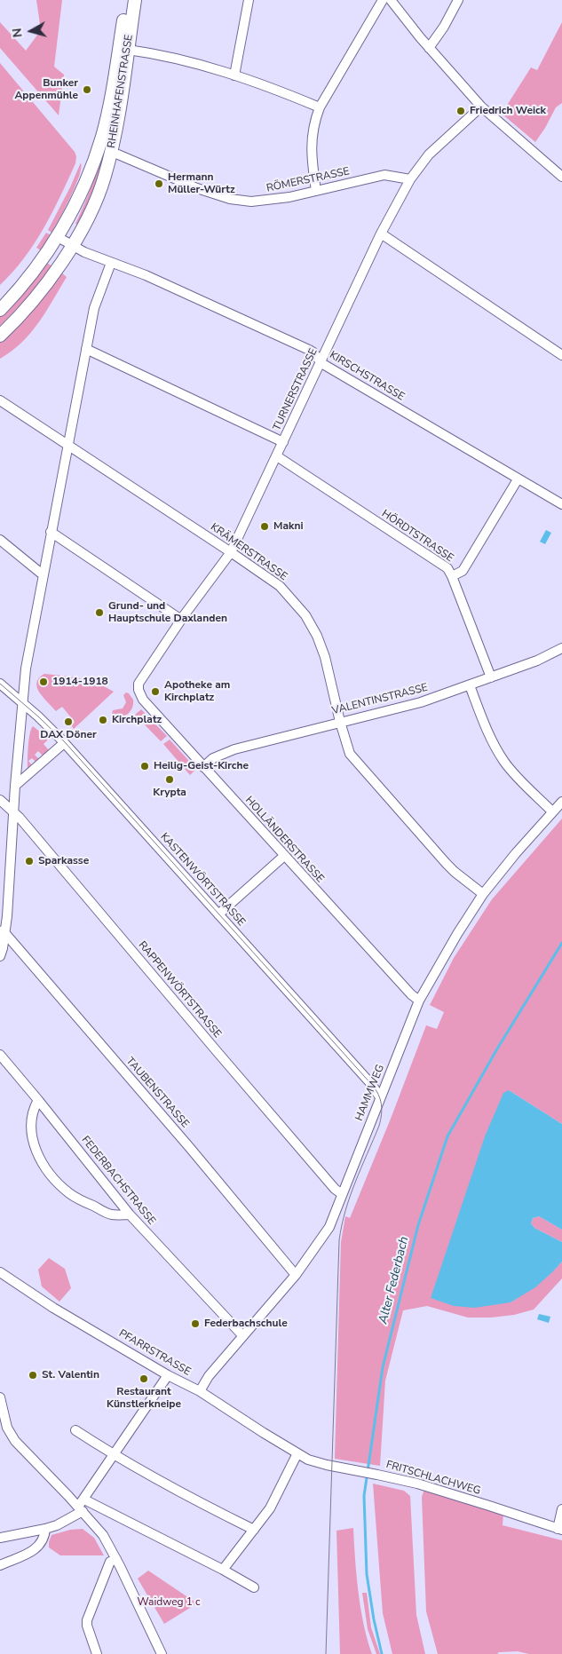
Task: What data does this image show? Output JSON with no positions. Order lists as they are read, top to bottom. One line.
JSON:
{"streets":{"main road":["RHEINHAFENSTRASSE"],"street":["RÖMERSTRASSE","KIRSCHSTRASSE","TURNERSTRASSE","HÖRDTSTRASSE","KRÄMERSTRASSE","VALENTINSTRASSE","HOLLÄNDERSTRASSE","KASTENWÖRTSTRASSE","RAPPENWÖRTSTRASSE","TAUBENSTRASSE","HAMMWEG","FEDERBACHSTRASSE","PFARRSTRASSE","FRITSCHLACHWEG"]},"crossings":[["RHEINHAFENSTRASSE","RÖMERSTRASSE"],["RHEINHAFENSTRASSE","KIRSCHSTRASSE"],["RÖMERSTRASSE","TURNERSTRASSE"],["KIRSCHSTRASSE","TURNERSTRASSE"],["TURNERSTRASSE","HÖRDTSTRASSE"],["TURNERSTRASSE","KRÄMERSTRASSE"],["TURNERSTRASSE","HOLLÄNDERSTRASSE"],["HÖRDTSTRASSE","VALENTINSTRASSE"],["KRÄMERSTRASSE","VALENTINSTRASSE"],["KRÄMERSTRASSE","HAMMWEG"],["VALENTINSTRASSE","HOLLÄNDERSTRASSE"],["HOLLÄNDERSTRASSE","HAMMWEG"],["KASTENWÖRTSTRASSE","HAMMWEG"],["RAPPENWÖRTSTRASSE","HAMMWEG"],["TAUBENSTRASSE","HAMMWEG"],["HAMMWEG","FEDERBACHSTRASSE"],["HAMMWEG","PFARRSTRASSE"],["PFARRSTRASSE","FRITSCHLACHWEG"]],"water":["Alter Federbach"],"parks":["Waidweg 1 c"],"places":["Bunker Appenmühle","Friedrich Weick","Hermann Müller-Würtz","Makni","Grund- und Hauptschule Daxlanden","1914-1918","Apotheke am Kirchplatz","Kirchplatz","DAX Döner","Heilig-Geist-Kirche","Krypta","Sparkasse","Federbachschule","St. Valentin","Restaurant Künstlerkneipe"],"north":"left"}
